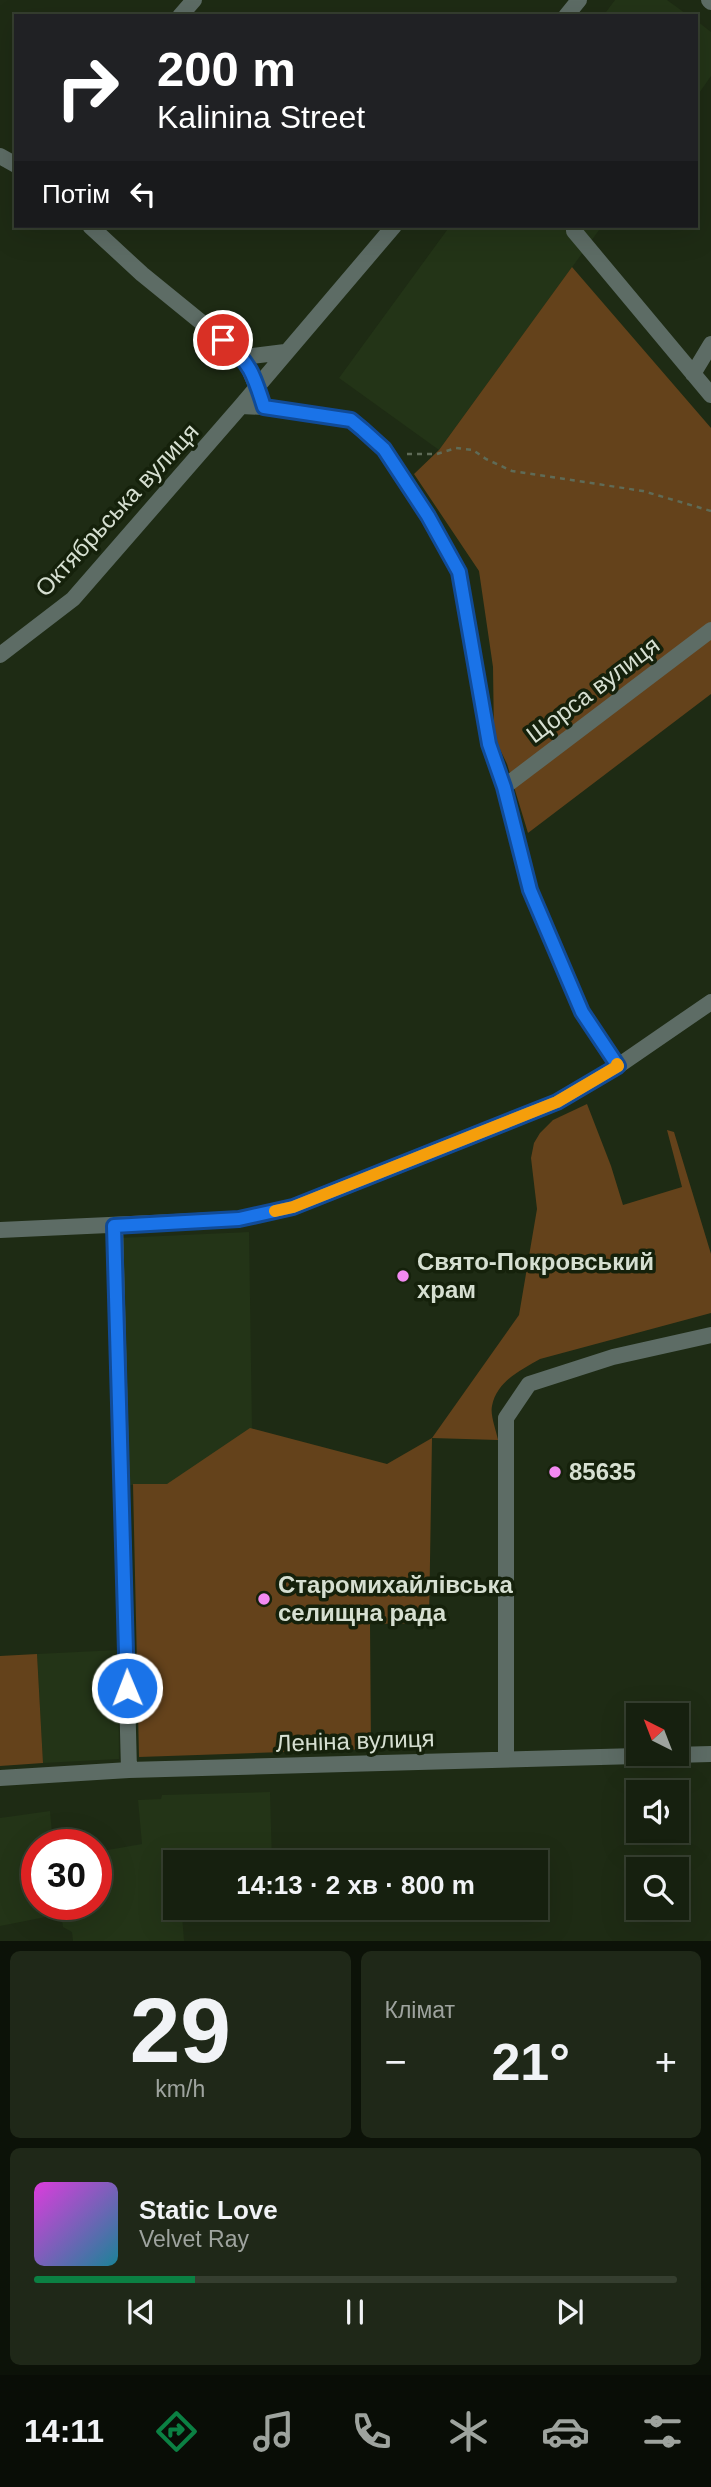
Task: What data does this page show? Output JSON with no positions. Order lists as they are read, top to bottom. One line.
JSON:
{"streets":{"street":["Октябрьська вулиця","Щорса вулиця","Леніна вулиця"]},"crossings":[["Октябрьська вулиця","Щорса вулиця"]],"places":["Свято-Покровський храм","85635","Старомихайлівська селищна рада"],"north":"top left","page":{"turn":["200 m","Kalinina Street"],"then":"Потім","limit":"30","trip":"14:13 · 2 хв · 800 m","tile":[["29","km/h"],"Клімат"],"heat":["−","21°","+"],"song":["Static Love","Velvet Ray"],"tabs":"14:11"}}
